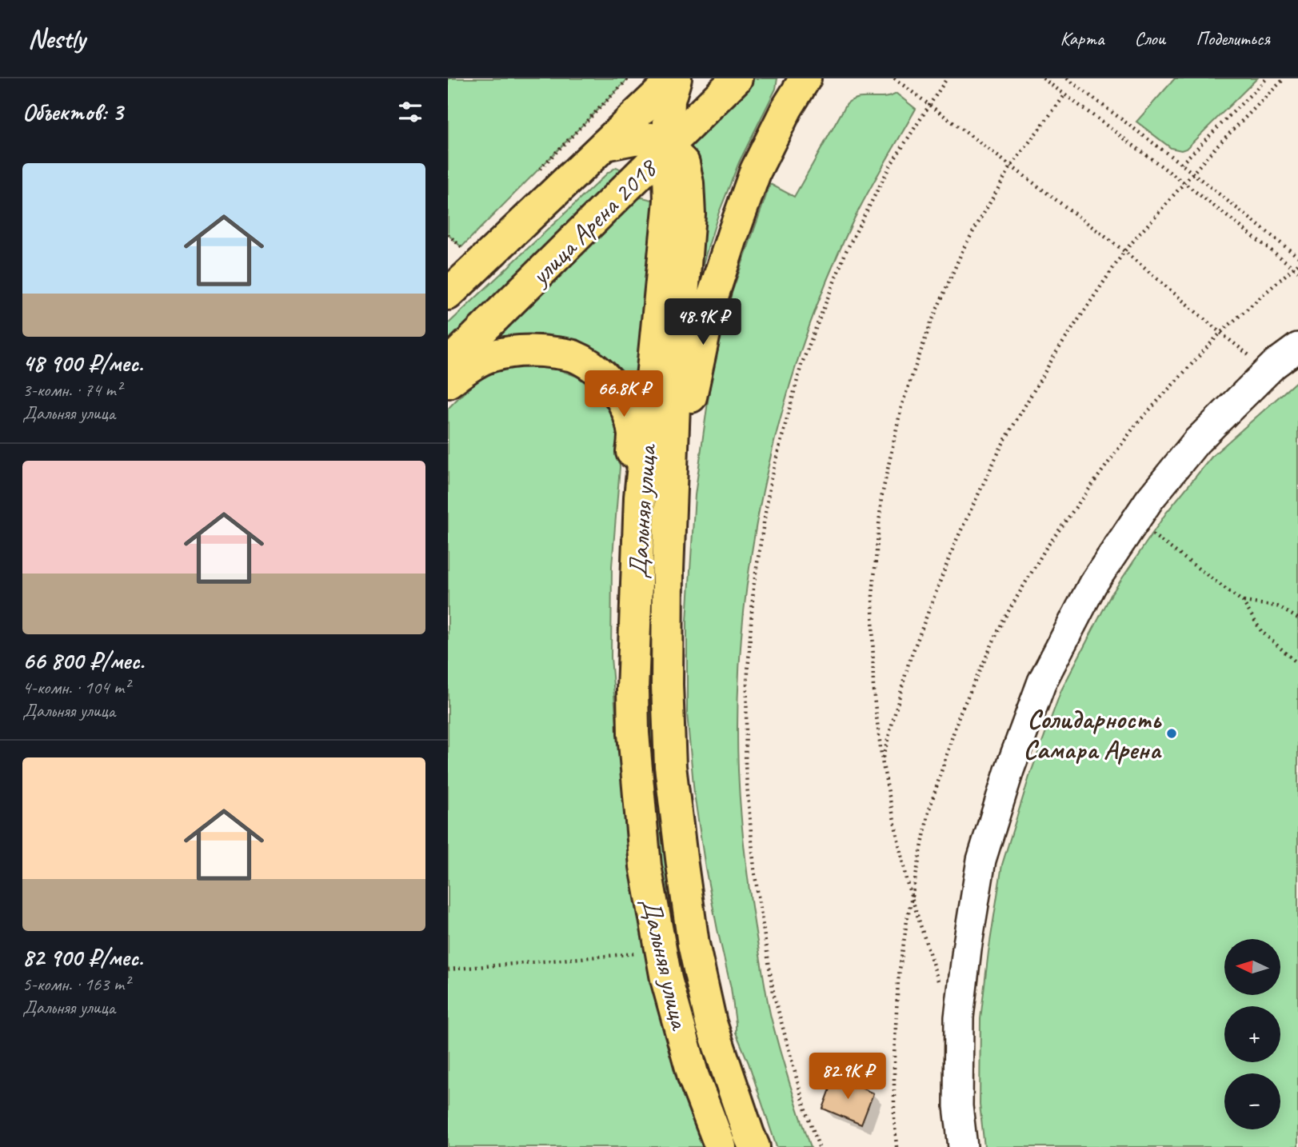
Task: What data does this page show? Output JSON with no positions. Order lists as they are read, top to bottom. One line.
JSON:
{"streets":{"main road":["улица Арена 2018","Дальняя улица"]},"crossings":[["улица Арена 2018","Дальняя улица"]],"places":["Солидарность Самара Арена"],"north":"left","page":{"header":"Nestly","nav":["Карта","Слои","Поделиться"],"heading":"Объектов: 3","list":[{"name":"48 900 ₽/мес.","note":"3-комн. · 74 m² · Дальняя улица"},{"name":"66 800 ₽/мес.","note":"4-комн. · 104 m² · Дальняя улица"},{"name":"82 900 ₽/мес.","note":"5-комн. · 163 m² · Дальняя улица"}],"price":["48.9K ₽","66.8K ₽","82.9K ₽"],"map_buttons":["+","−"]}}
